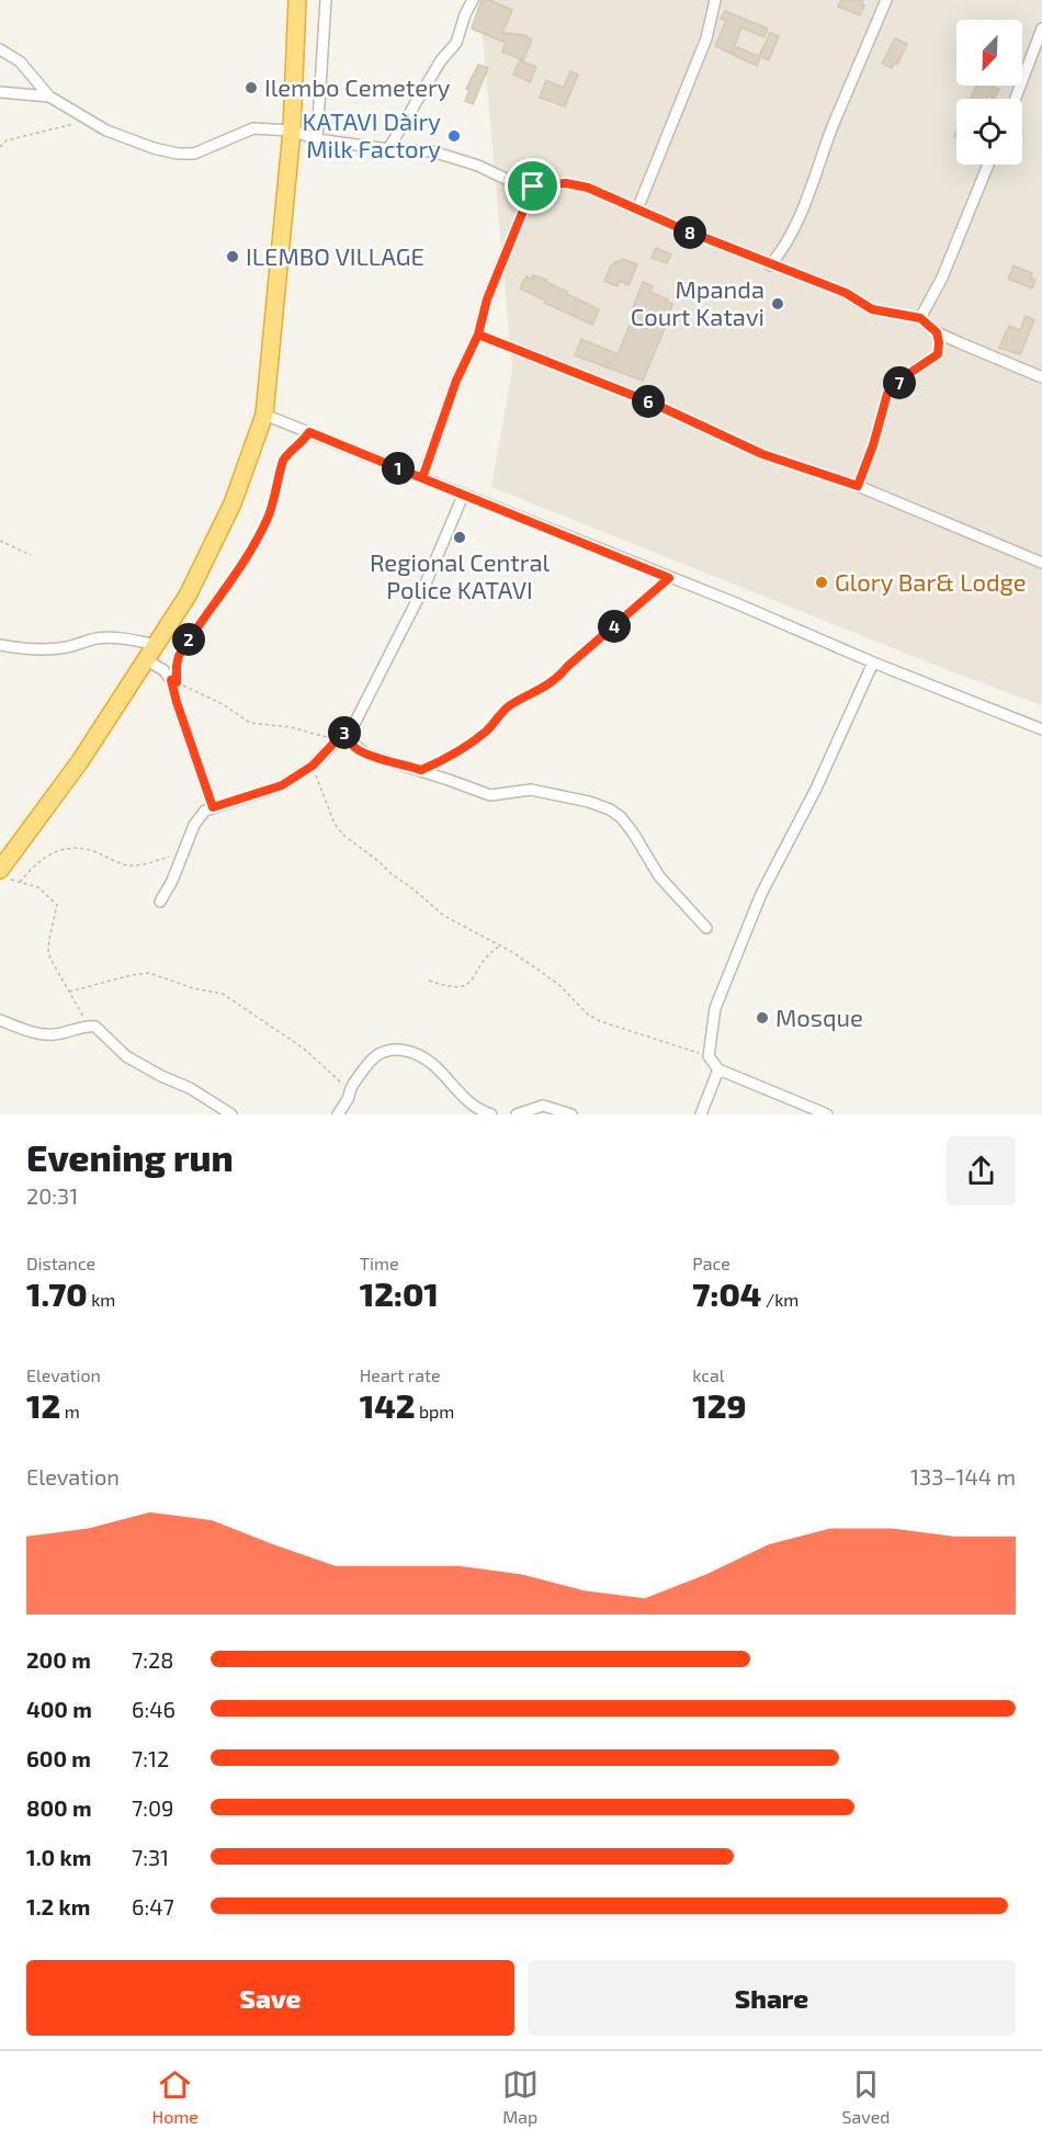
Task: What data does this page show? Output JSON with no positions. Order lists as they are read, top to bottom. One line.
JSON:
{"places":["Ilembo Cemetery","KATAVI Dàiry Milk Factory","ILEMBO VILLAGE","Mpanda Court Katavi","Regional Central Police KATAVI","Glory Bar& Lodge","Mosque"],"north":"bottom left","page":{"pins":["8","7","6","1","4","2","3"],"heading":["Evening run","20:31"],"stats":[["Distance","1.70 km"],["Time","12:01"],["Pace","7:04 /km"],["Elevation","12 m"],["Heart rate","142 bpm"],["kcal","129"]],"chart":["Elevation","133–144 m"],"list":[{"name":"200 m","note":"7:28"},{"name":"400 m","note":"6:46"},{"name":"600 m","note":"7:12"},{"name":"800 m","note":"7:09"},{"name":"1.0 km","note":"7:31"},{"name":"1.2 km","note":"6:47"}],"buttons":["Save","Share"],"tabs":["Home","Map","Saved"]}}
